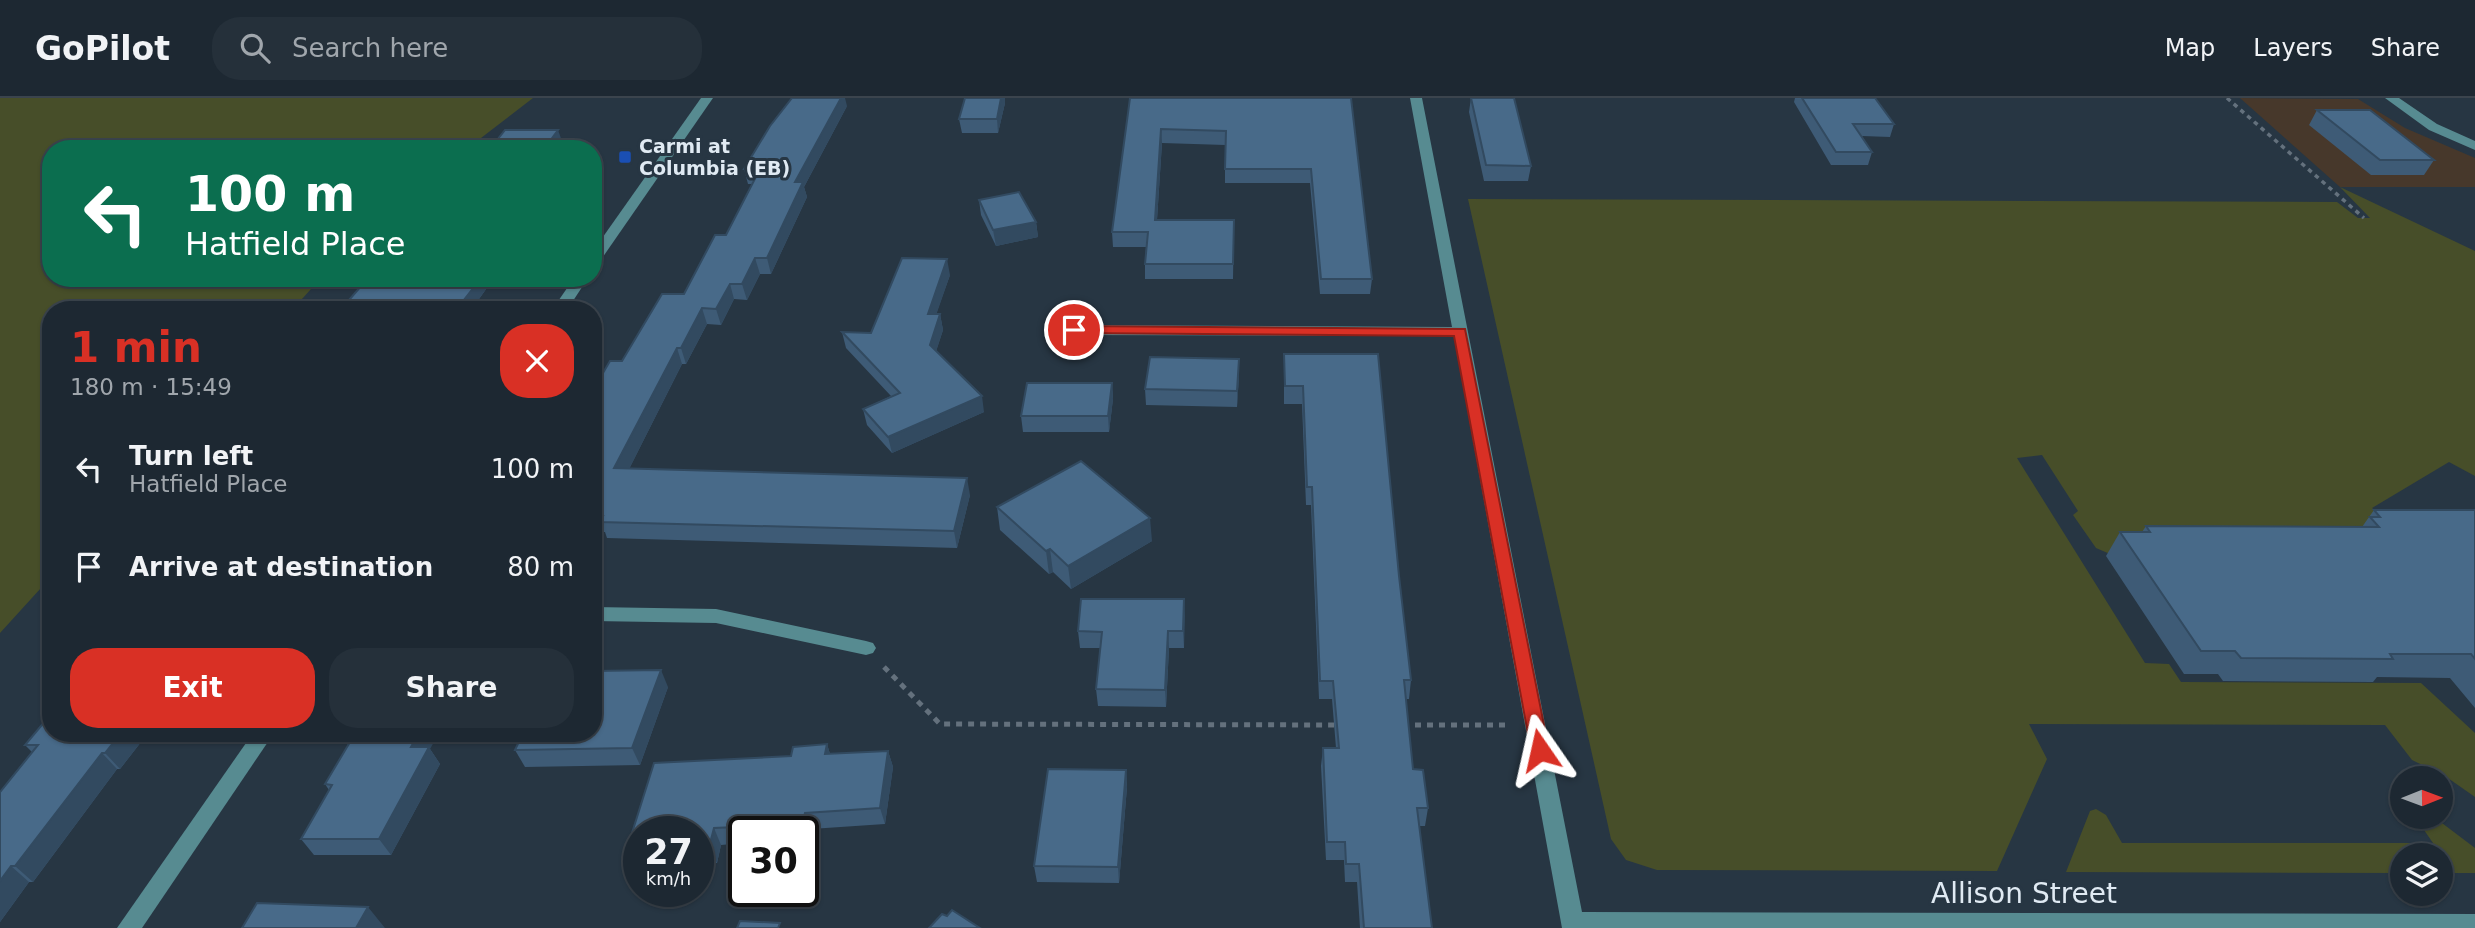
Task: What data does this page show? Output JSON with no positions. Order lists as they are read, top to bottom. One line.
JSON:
{"streets":{"street":["Allison Street"]},"places":{"transit":["Carmi at Columbia (EB)"]},"north":"right","page":{"header":"GoPilot","search":"Search here","nav":["Map","Layers","Share"],"turn":["100 m","Hatfield Place"],"heading":["1 min","180 m · 15:49"],"list":[{"name":"Turn left","note":"Hatfield Place","value":"100 m"},{"name":"Arrive at destination","value":"80 m"}],"buttons":["Exit","Share"],"speed":"27 km/h","limit":"30"}}
